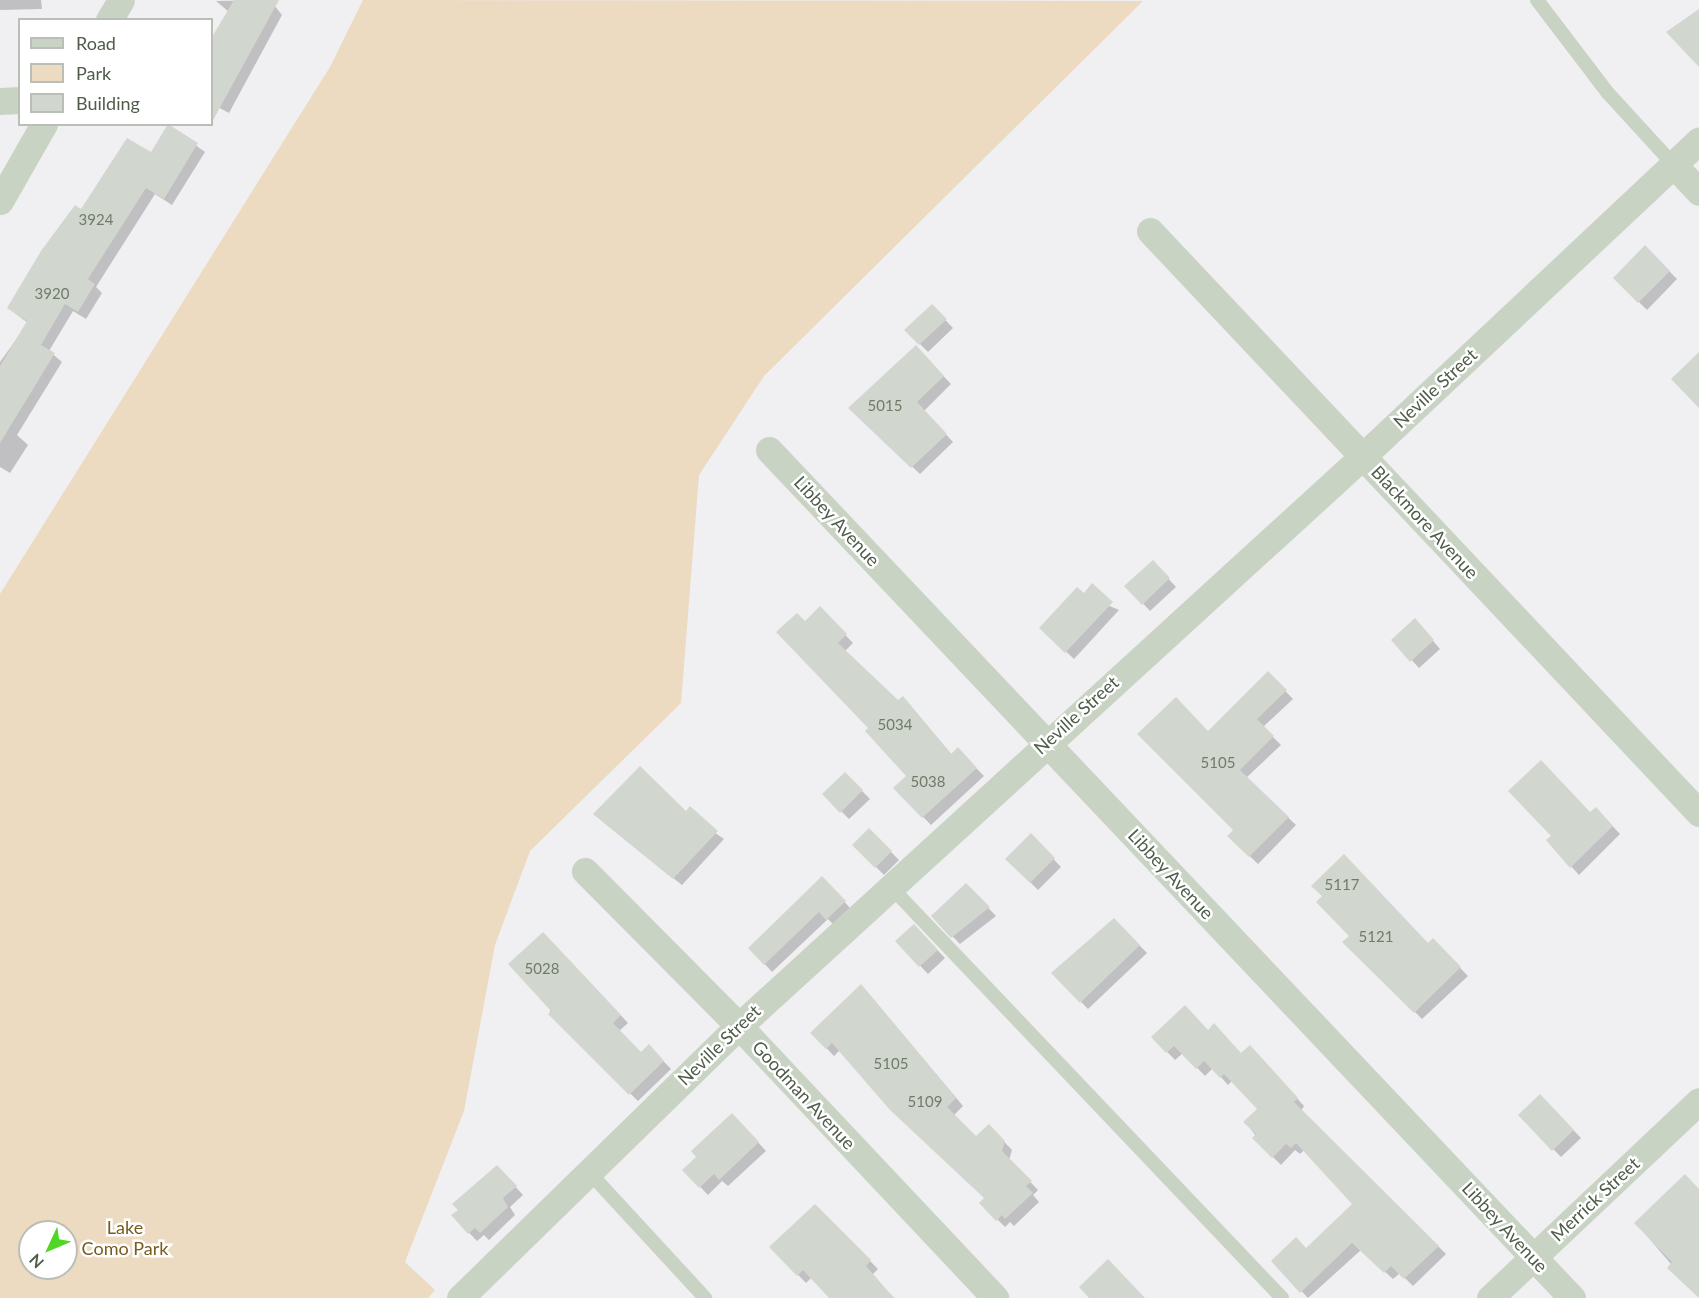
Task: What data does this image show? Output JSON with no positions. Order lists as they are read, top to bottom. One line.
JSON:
{"streets":{"street":["Neville Street","Libbey Avenue","Blackmore Avenue","Goodman Avenue","Merrick Street"]},"crossings":[["Neville Street","Libbey Avenue"],["Neville Street","Blackmore Avenue"],["Neville Street","Goodman Avenue"],["Libbey Avenue","Merrick Street"]],"parks":["Lake Como Park"],"house_numbers":["3924","3920","5015","5034","5105","5038","5117","5121","5028","5105","5109"],"legend":["Road","Park","Building"],"north":"bottom left"}
